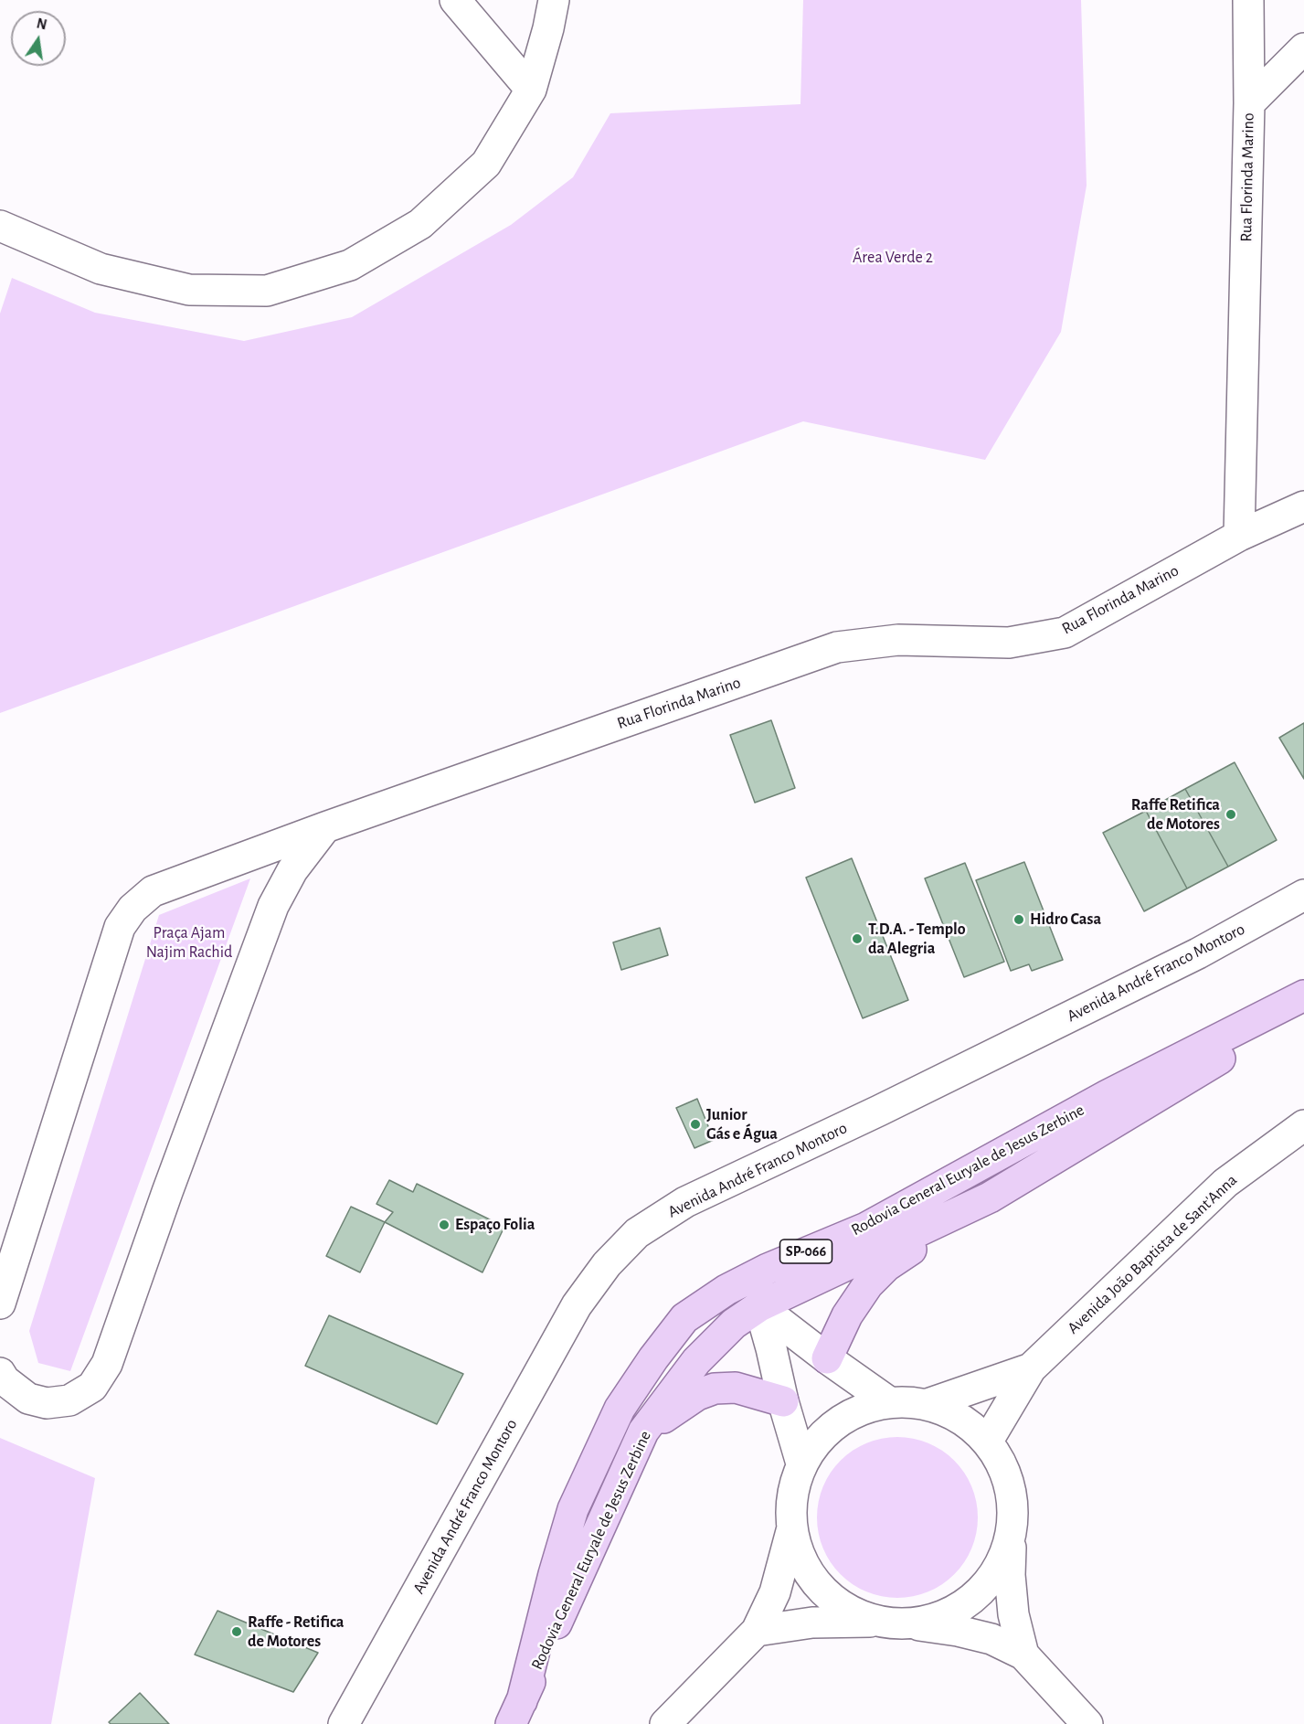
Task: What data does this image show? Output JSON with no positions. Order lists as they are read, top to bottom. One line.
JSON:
{"streets":{"main road":["Rodovia General Euryale de Jesus Zerbine","SP-066"],"street":["Rua Florinda Marino","Avenida André Franco Montoro","Avenida João Baptista de Sant'Anna"]},"parks":["Área Verde 2","Praça Ajam Najim Rachid"],"places":["Raffe Retifica de Motores","Hidro Casa","T.D.A. - Templo da Alegria","Junior Gás e Água","Espaço Folia","Raffe - Retifica de Motores"],"north":"top"}
